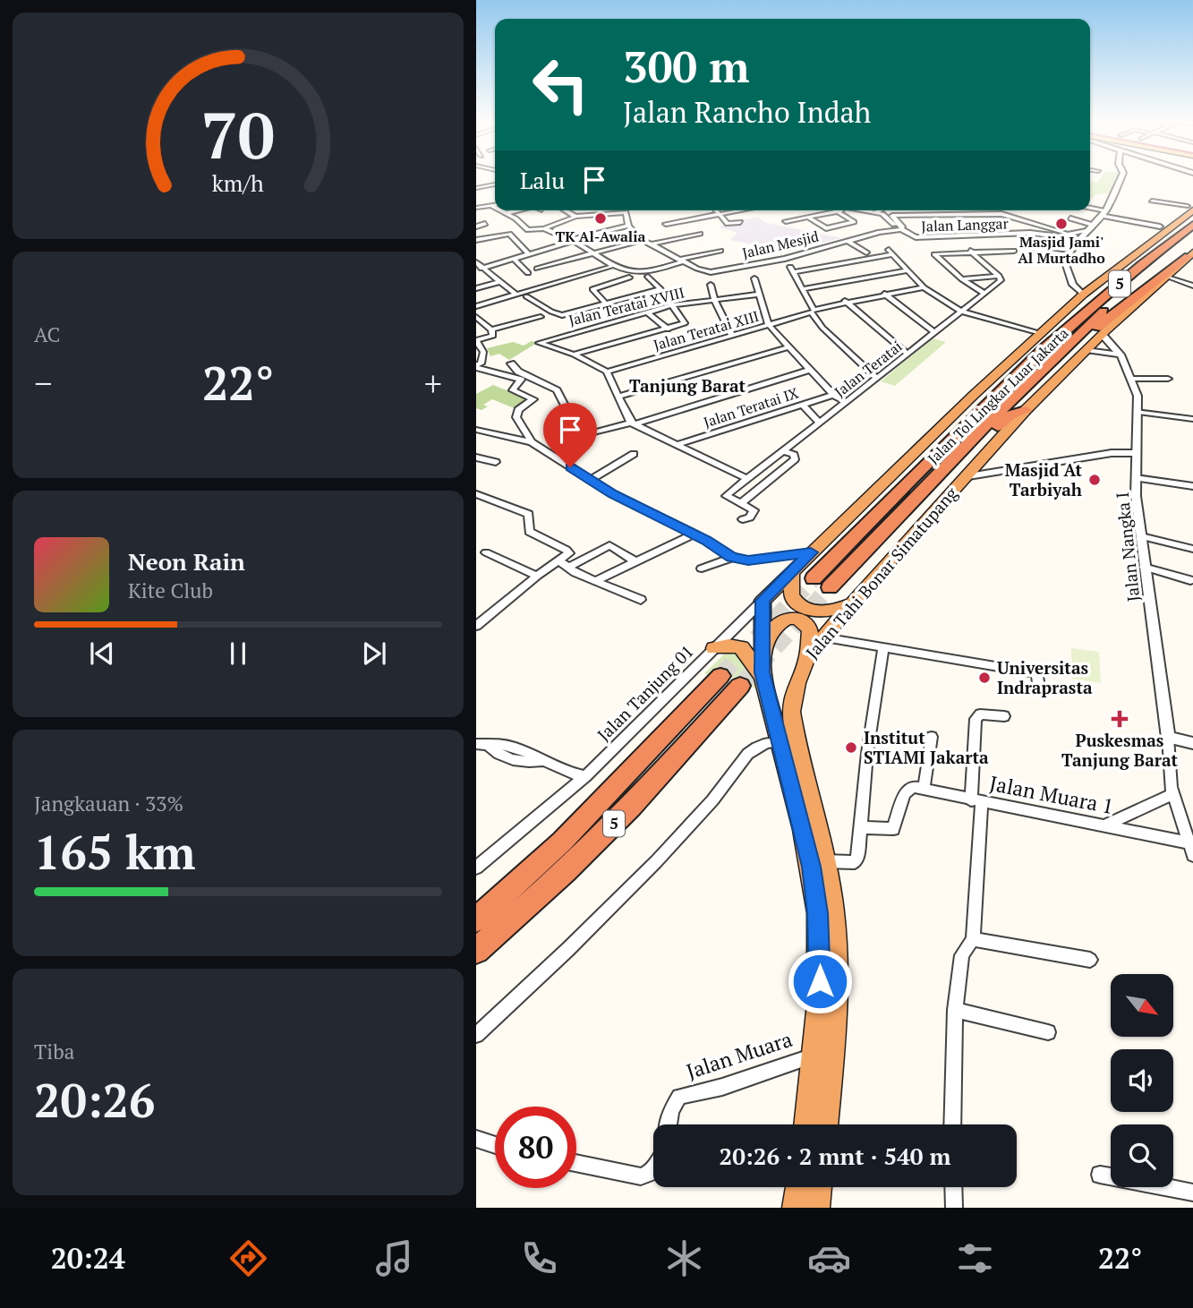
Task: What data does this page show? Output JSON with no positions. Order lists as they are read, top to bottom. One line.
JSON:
{"streets":{"highway":["5","Jalan Tol Lingkar Luar Jakarta","Jalan Tahi Bonar Simatupang"],"street":["Jalan Langgar","Jalan Mesjid","Jalan Teratai XVIII","Jalan Teratai XIII","Jalan Teratai","Jalan Teratai IX","Jalan Nangka I","Jalan Tanjung 01","Jalan Muara 1","Jalan Muara"]},"crossings":[["Jalan Langgar","Jalan Mesjid"],["Jalan Nangka I","Jalan Tahi Bonar Simatupang"],["Jalan Tahi Bonar Simatupang","Jalan Tanjung 01"],["Jalan Tahi Bonar Simatupang","Jalan Muara"]],"districts":["Tanjung Barat"],"places":{"other":["TK Al-Awalia","Masjid Jami' Al Murtadho","Masjid At Tarbiyah","Universitas Indraprasta","Institut STIAMI Jakarta"],"health":["Puskesmas Tanjung Barat"]},"north":"bottom right","page":{"turn":["300 m","Jalan Rancho Indah"],"then":"Lalu","tile":["AC",["Jangkauan · 33%","165 km"],["Tiba","20:26"]],"heat":["−","22°","+"],"song":["Neon Rain","Kite Club"],"limit":"80","trip":"20:26 · 2 mnt · 540 m","tabs":["20:24","22°"],"gauge":["70","km/h"]}}
